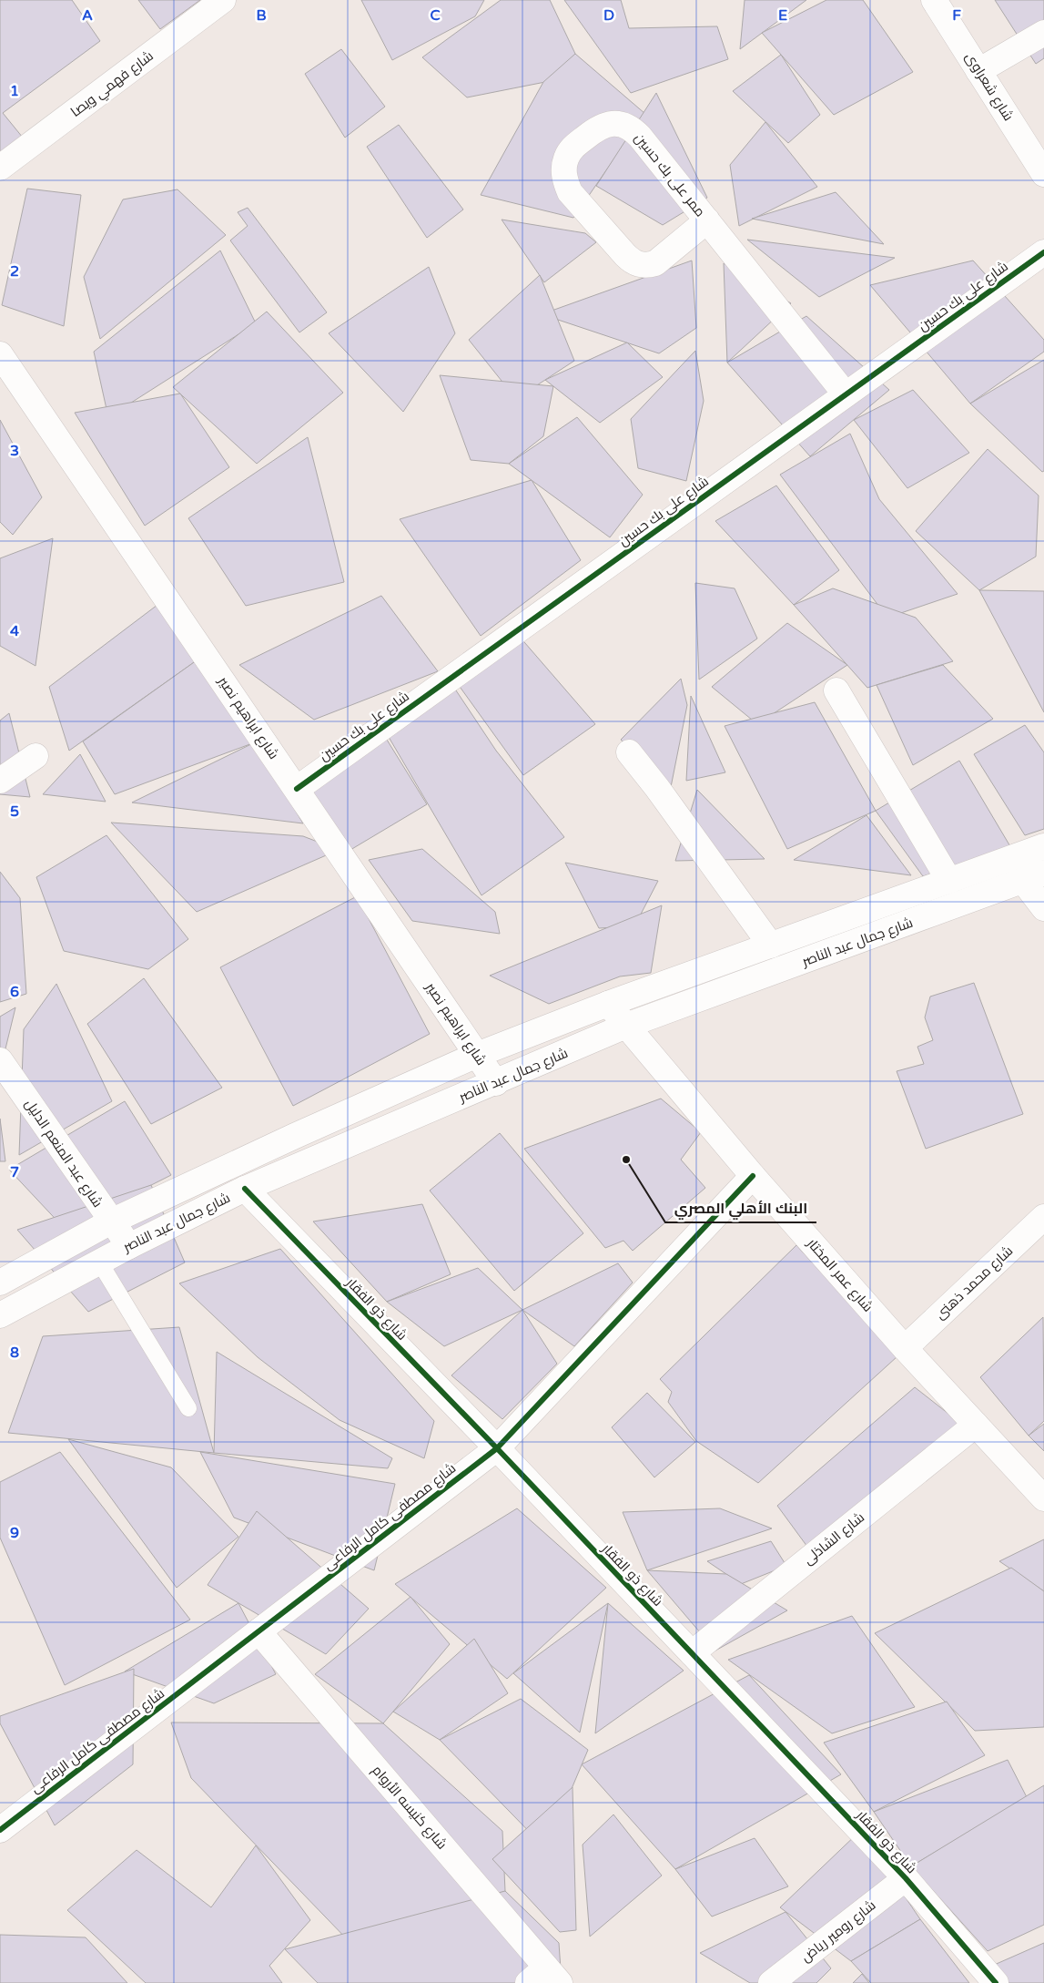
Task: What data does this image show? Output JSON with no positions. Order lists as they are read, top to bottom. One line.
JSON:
{"streets":{"street":["شارع فهمي ويصا","شارع شعراوى","ممر على بك حسين","شارع على بك حسين","شارع ابراهيم نصير","شارع جمال عبد الناصر","شارع عبد المنعم الدليل","شارع عمر المختار","شارع محمد ذهنى","شارع ذو الفقار","شارع مصطفى كامل الرفاعى","شارع الشاذلى","شارع كنيسه الأروام","شارع رومير رياض"]},"crossings":[["ممر على بك حسين","شارع على بك حسين"],["شارع على بك حسين","شارع ابراهيم نصير"],["شارع ابراهيم نصير","شارع جمال عبد الناصر"],["شارع جمال عبد الناصر","شارع عبد المنعم الدليل"],["شارع جمال عبد الناصر","شارع عمر المختار"],["شارع جمال عبد الناصر","شارع ذو الفقار"],["شارع عمر المختار","شارع محمد ذهنى"],["شارع عمر المختار","شارع مصطفى كامل الرفاعى"],["شارع عمر المختار","شارع الشاذلى"],["شارع ذو الفقار","شارع مصطفى كامل الرفاعى"],["شارع ذو الفقار","شارع الشاذلى"],["شارع ذو الفقار","شارع رومير رياض"],["شارع مصطفى كامل الرفاعى","شارع كنيسه الأروام"]],"places":["البنك الأهلي المصري"],"grid":{"columns":["A","B","C","D","E","F"],"rows":["1","2","3","4","5","6","7","8","9"]}}
